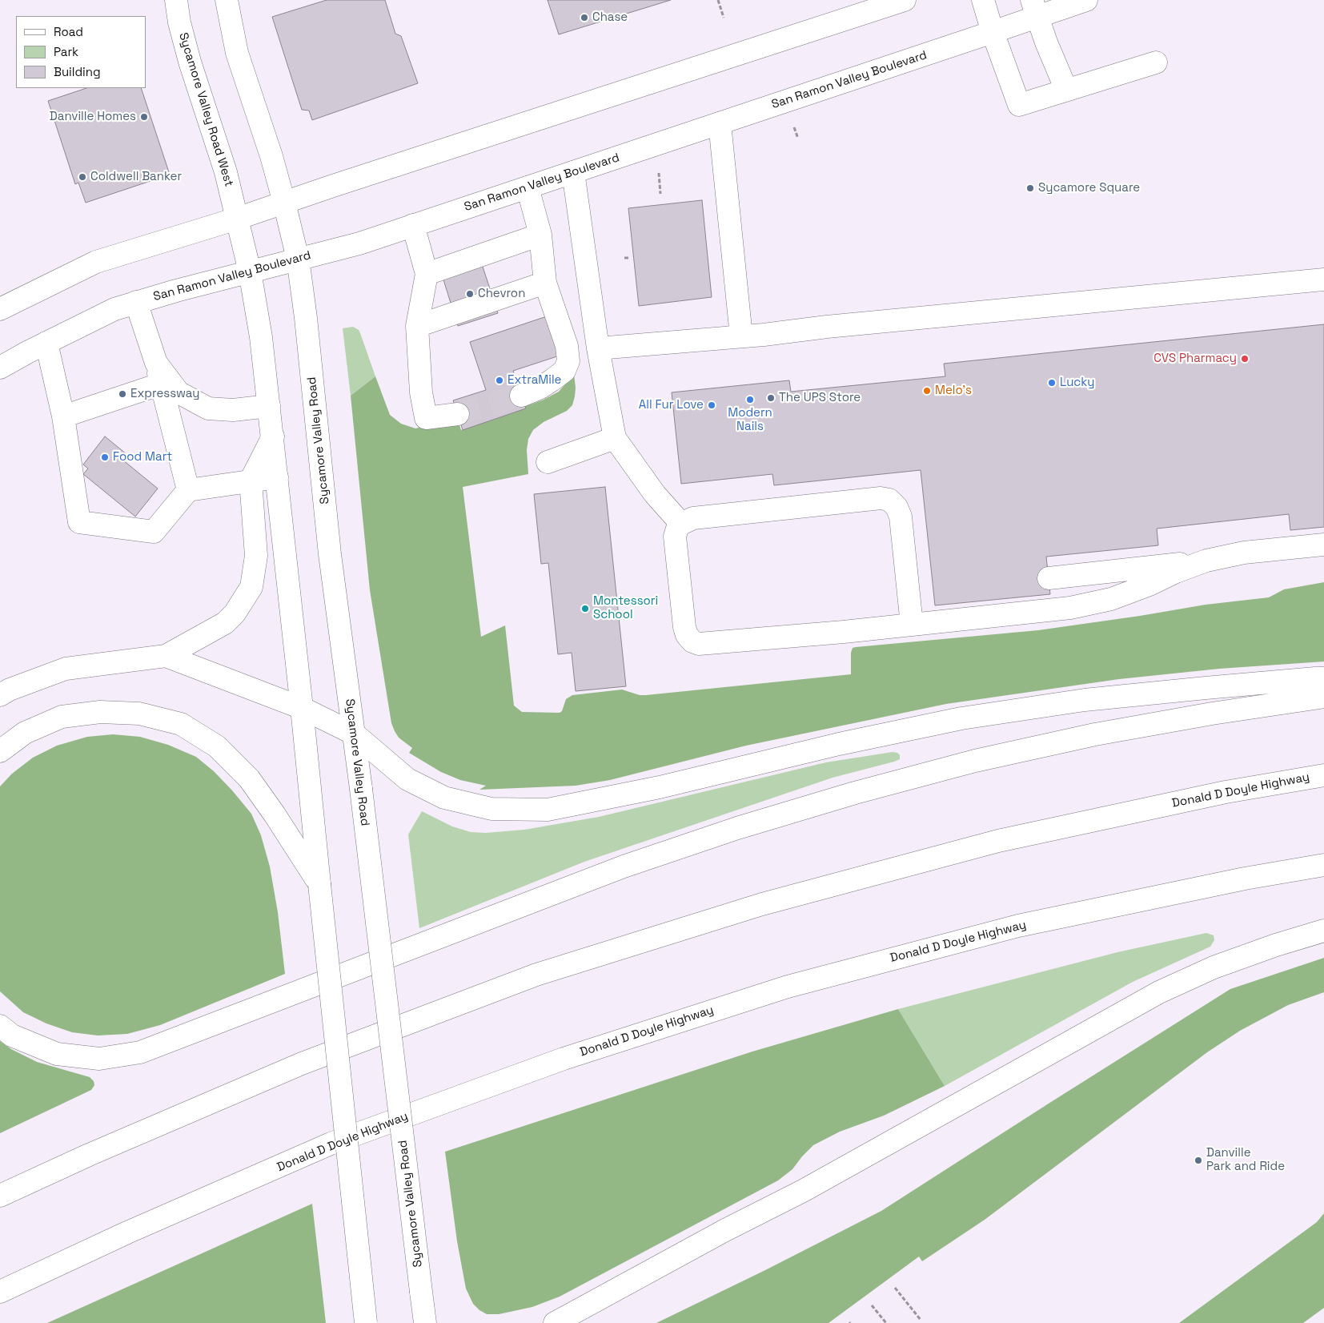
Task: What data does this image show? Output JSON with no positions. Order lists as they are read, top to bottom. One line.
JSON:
{"streets":{"main road":["San Ramon Valley Boulevard","Sycamore Valley Road West","Sycamore Valley Road","Donald D Doyle Highway"]},"crossings":[["San Ramon Valley Boulevard","Sycamore Valley Road"]],"places":["Chase","Danville Homes","Coldwell Banker","Sycamore Square","Chevron","CVS Pharmacy","ExtraMile","Lucky","Melo's","Expressway","The UPS Store","Modern Nails","All Fur Love","Food Mart","Montessori School","Danville Park and Ride"],"legend":["Road","Park","Building"]}
